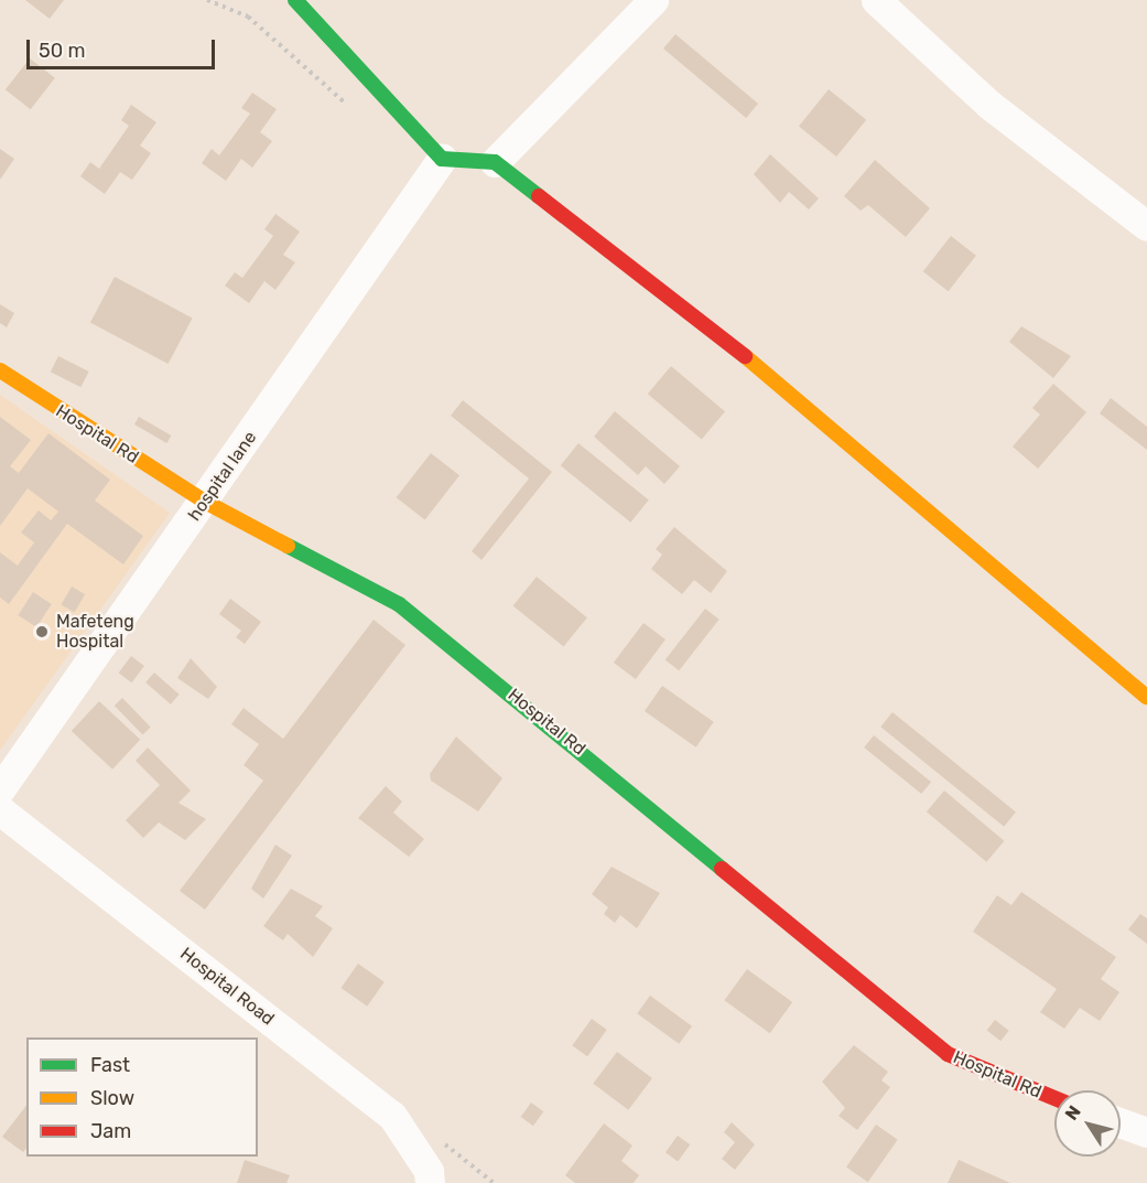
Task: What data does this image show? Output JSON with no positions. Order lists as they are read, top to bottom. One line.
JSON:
{"streets":{"street":["Hospital Rd","hospital lane","Hospital Road"]},"crossings":[["Hospital Rd","hospital lane"]],"places":["Mafeteng Hospital"],"legend":["Fast","Slow","Jam"],"scale_bar":"50 m","north":"top left"}
